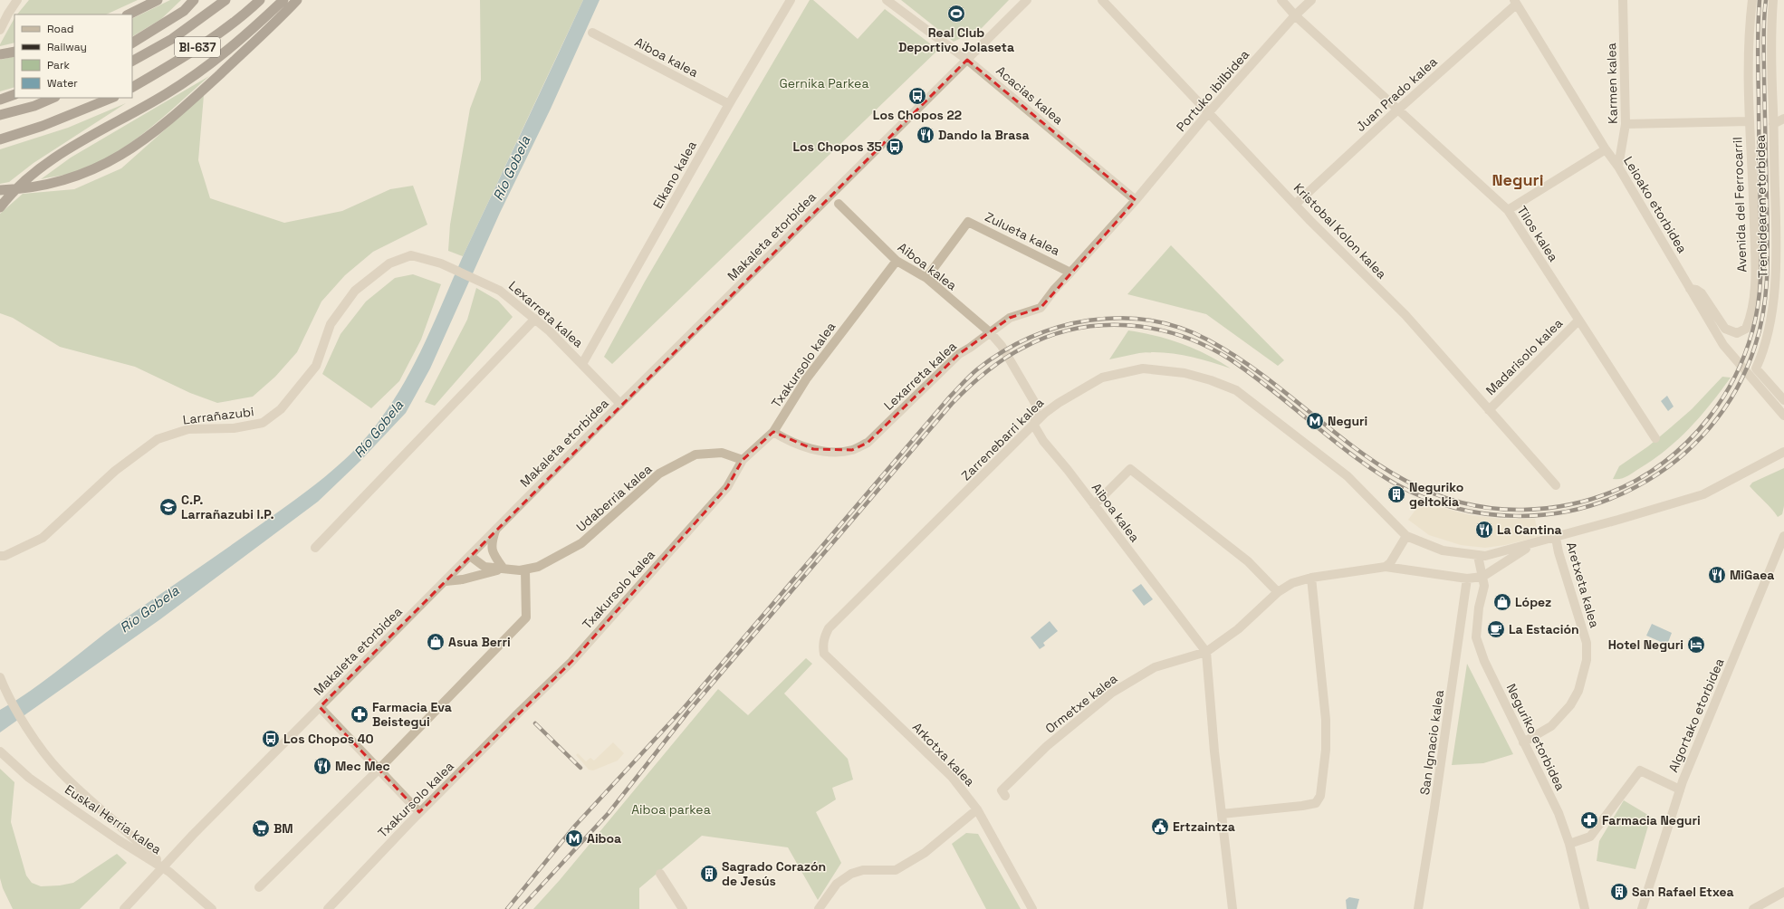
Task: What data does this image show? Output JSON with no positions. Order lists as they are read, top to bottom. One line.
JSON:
{"streets":{"highway":["BI-637"],"street":["Aiboa kalea","Karmen kalea","Portuko ibilbidea","Juan Prado kalea","Acacias kalea","Elkano kalea","Leioako etorbidea","Avenida del Ferrocarril","Trenbidearen etorbidea","Kristobal Kolon kalea","Zulueta kalea","Tilos kalea","Makaleta etorbidea","Lexarreta kalea","Madarisolo kalea","Txakursolo kalea","Larrañazubi","Zarrenebarri kalea","Udaberria kalea","Aretxeta kalea","Ormetxe kalea","Algortako etorbidea","Neguriko etorbidea","San Ignacio kalea","Arkotxa kalea","Euskal Herria kalea"]},"crossings":[["Aiboa kalea","Elkano kalea"],["Aiboa kalea","Zulueta kalea"],["Aiboa kalea","Lexarreta kalea"],["Aiboa kalea","Txakursolo kalea"],["Aiboa kalea","Zarrenebarri kalea"],["Aiboa kalea","Ormetxe kalea"],["Karmen kalea","Leioako etorbidea"],["Portuko ibilbidea","Acacias kalea"],["Portuko ibilbidea","Kristobal Kolon kalea"],["Portuko ibilbidea","Zulueta kalea"],["Portuko ibilbidea","Tilos kalea"],["Portuko ibilbidea","Lexarreta kalea"],["Juan Prado kalea","Leioako etorbidea"],["Juan Prado kalea","Kristobal Kolon kalea"],["Juan Prado kalea","Tilos kalea"],["Acacias kalea","Makaleta etorbidea"],["Elkano kalea","Lexarreta kalea"],["Leioako etorbidea","Avenida del Ferrocarril"],["Kristobal Kolon kalea","Madarisolo kalea"],["Zulueta kalea","Lexarreta kalea"],["Tilos kalea","Madarisolo kalea"],["Makaleta etorbidea","Lexarreta kalea"],["Makaleta etorbidea","Udaberria kalea"],["Lexarreta kalea","Txakursolo kalea"],["Lexarreta kalea","Larrañazubi"],["Txakursolo kalea","Udaberria kalea"],["Zarrenebarri kalea","Arkotxa kalea"],["Aretxeta kalea","Neguriko etorbidea"]],"districts":["Neguri"],"water":["Río Gobela"],"parks":["Gernika Parkea","Aiboa parkea"],"places":{"sports":["Real Club Deportivo Jolaseta"],"bus stop":["Los Chopos 22","Los Chopos 35","Los Chopos 40"],"restaurant":["Dando la Brasa","La Cantina","MiGaea","Mec Mec"],"metro station":["Neguri","Aiboa"],"building":["Neguriko geltokia","Sagrado Corazón de Jesús","San Rafael Etxea"],"school or university":["C.P. Larrañazubi I.P."],"shop":["López","Asua Berri"],"cafe":["La Estación"],"hotel":["Hotel Neguri"],"pharmacy":["Farmacia Eva Beistegui","Farmacia Neguri"],"public building":["Ertzaintza"],"supermarket":["BM"]},"legend":["Road","Railway","Park","Water"]}
